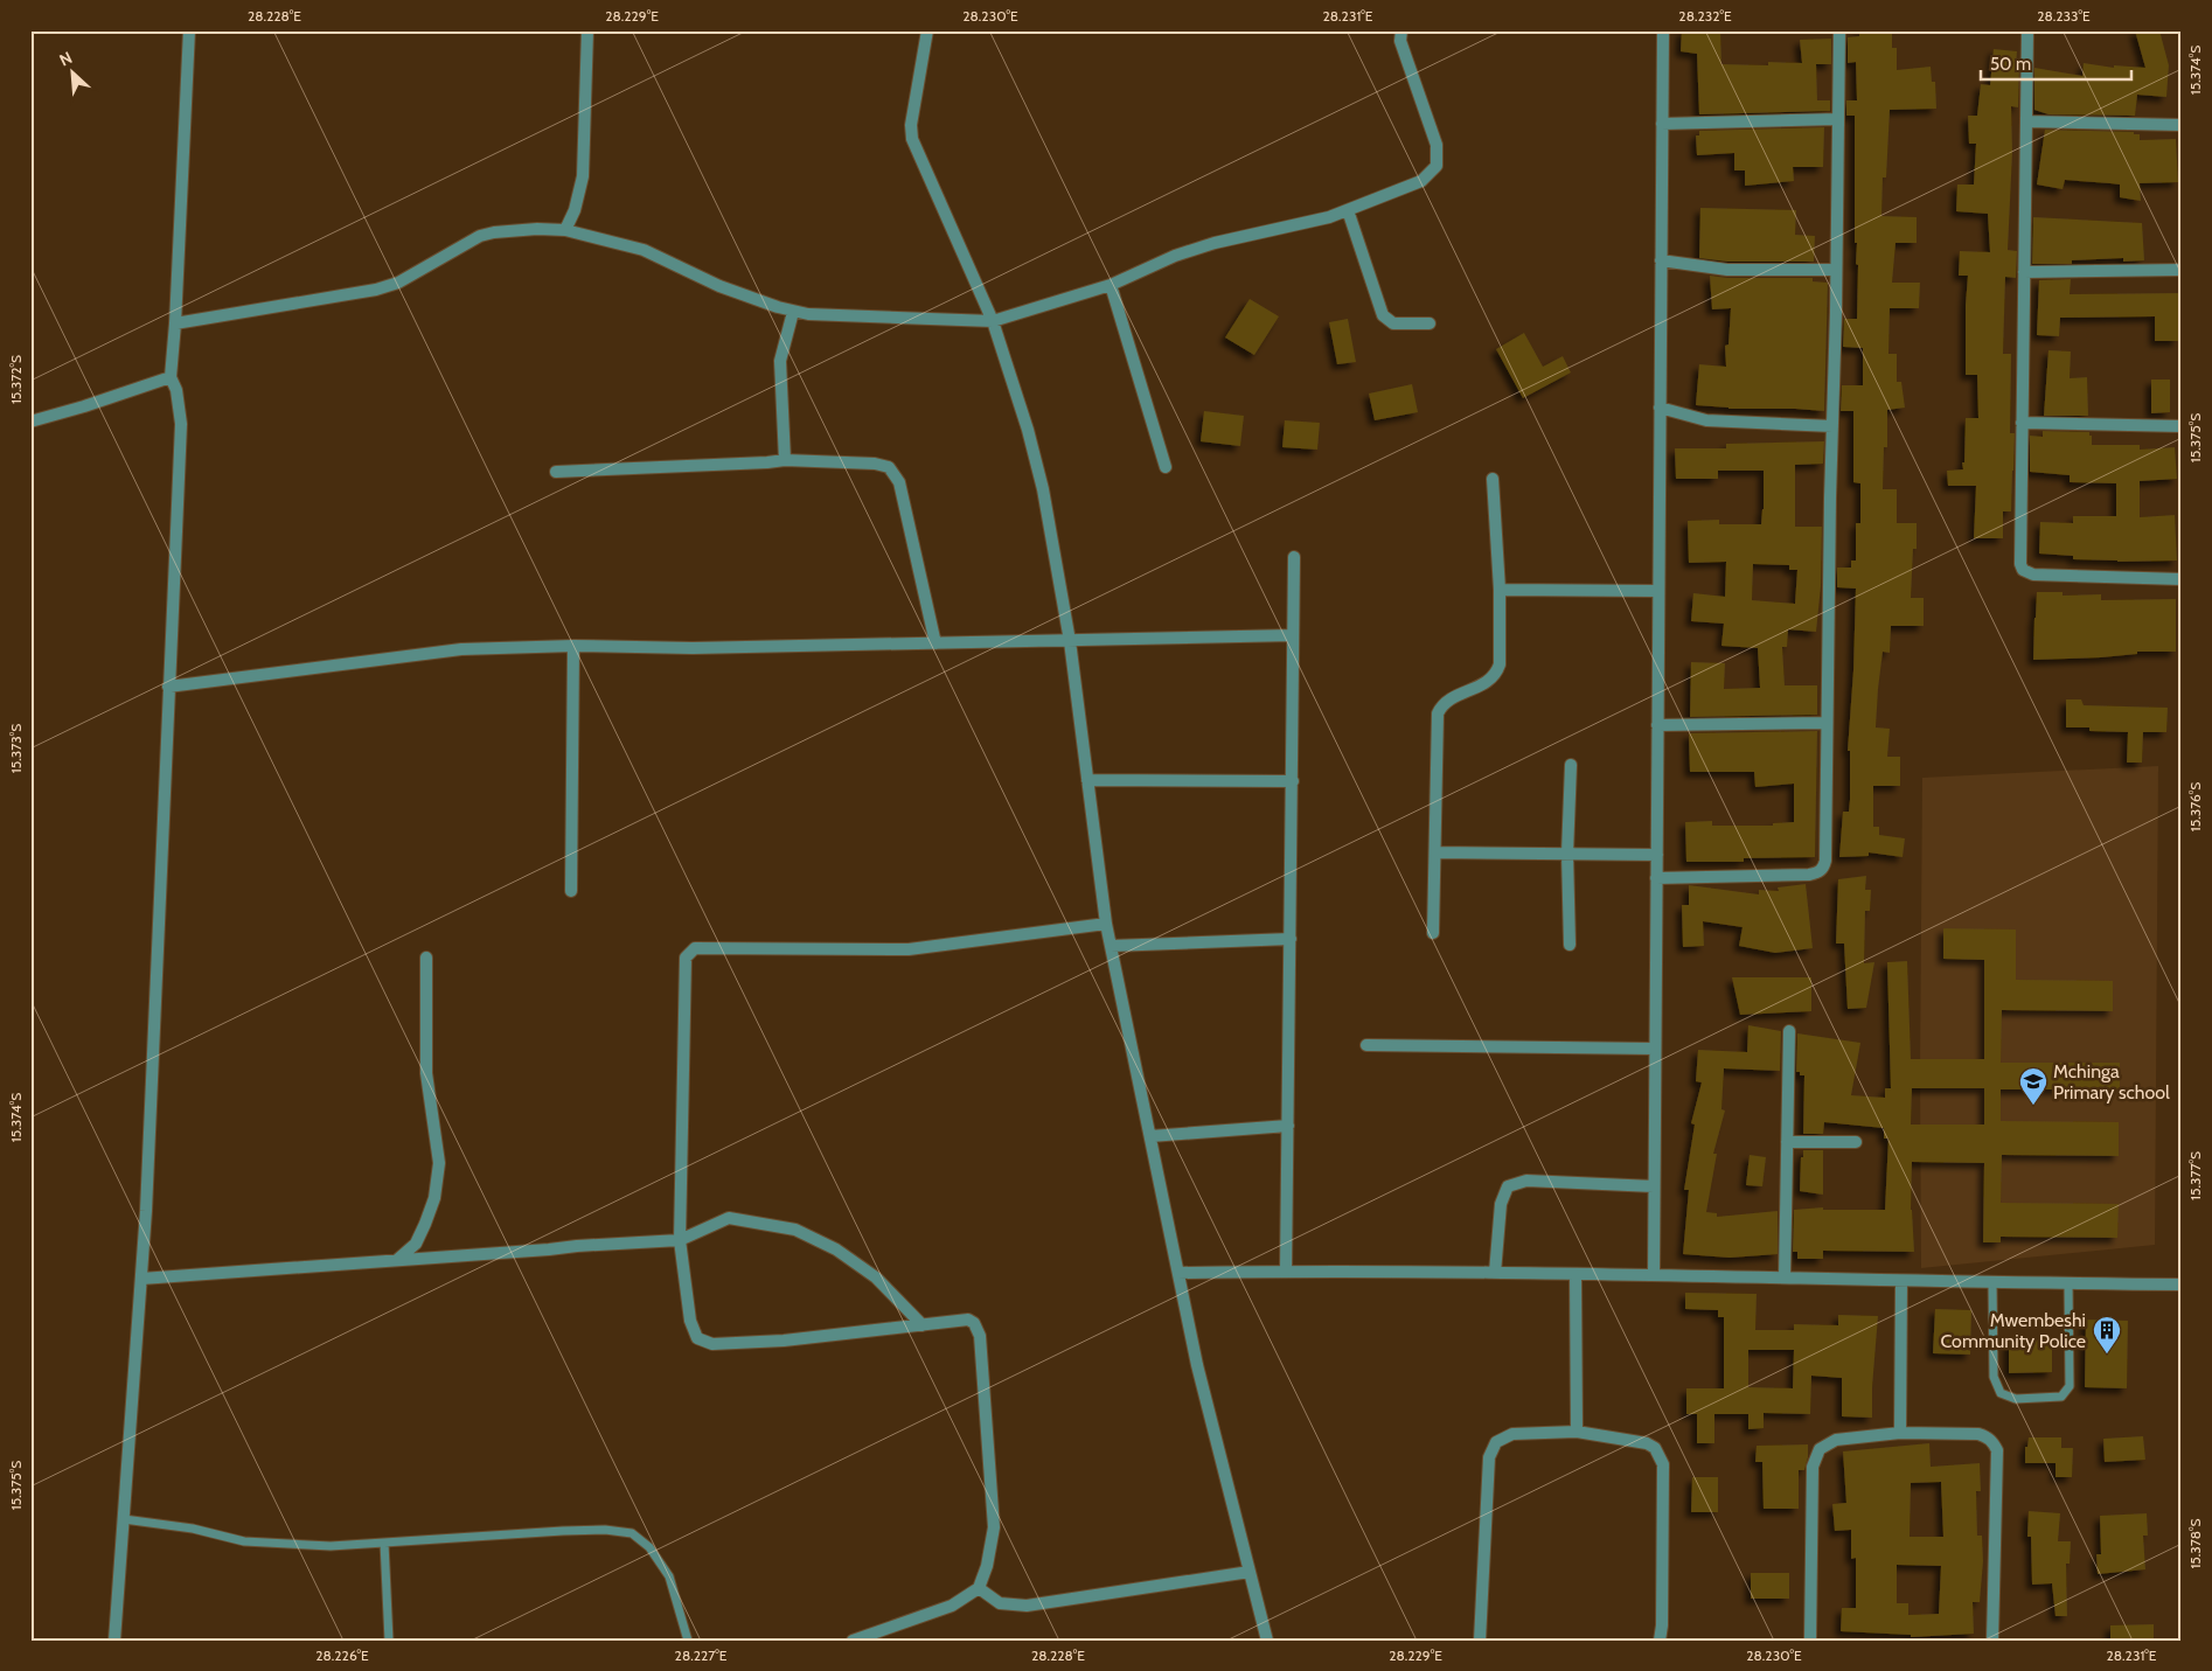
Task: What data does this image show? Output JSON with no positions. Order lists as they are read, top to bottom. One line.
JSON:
{"places":{"school or university":["Mchinga Primary school"],"building":["Mwembeshi Community Police"]},"scale_bar":"50 m","north":"top left","coordinates":["28.228°E","28.229°E","28.230°E","28.231°E","28.232°E","28.233°E","15.374°S","15.372°S","15.375°S","15.373°S","15.376°S","15.377°S","15.378°S","28.226°E","28.227°E"]}
